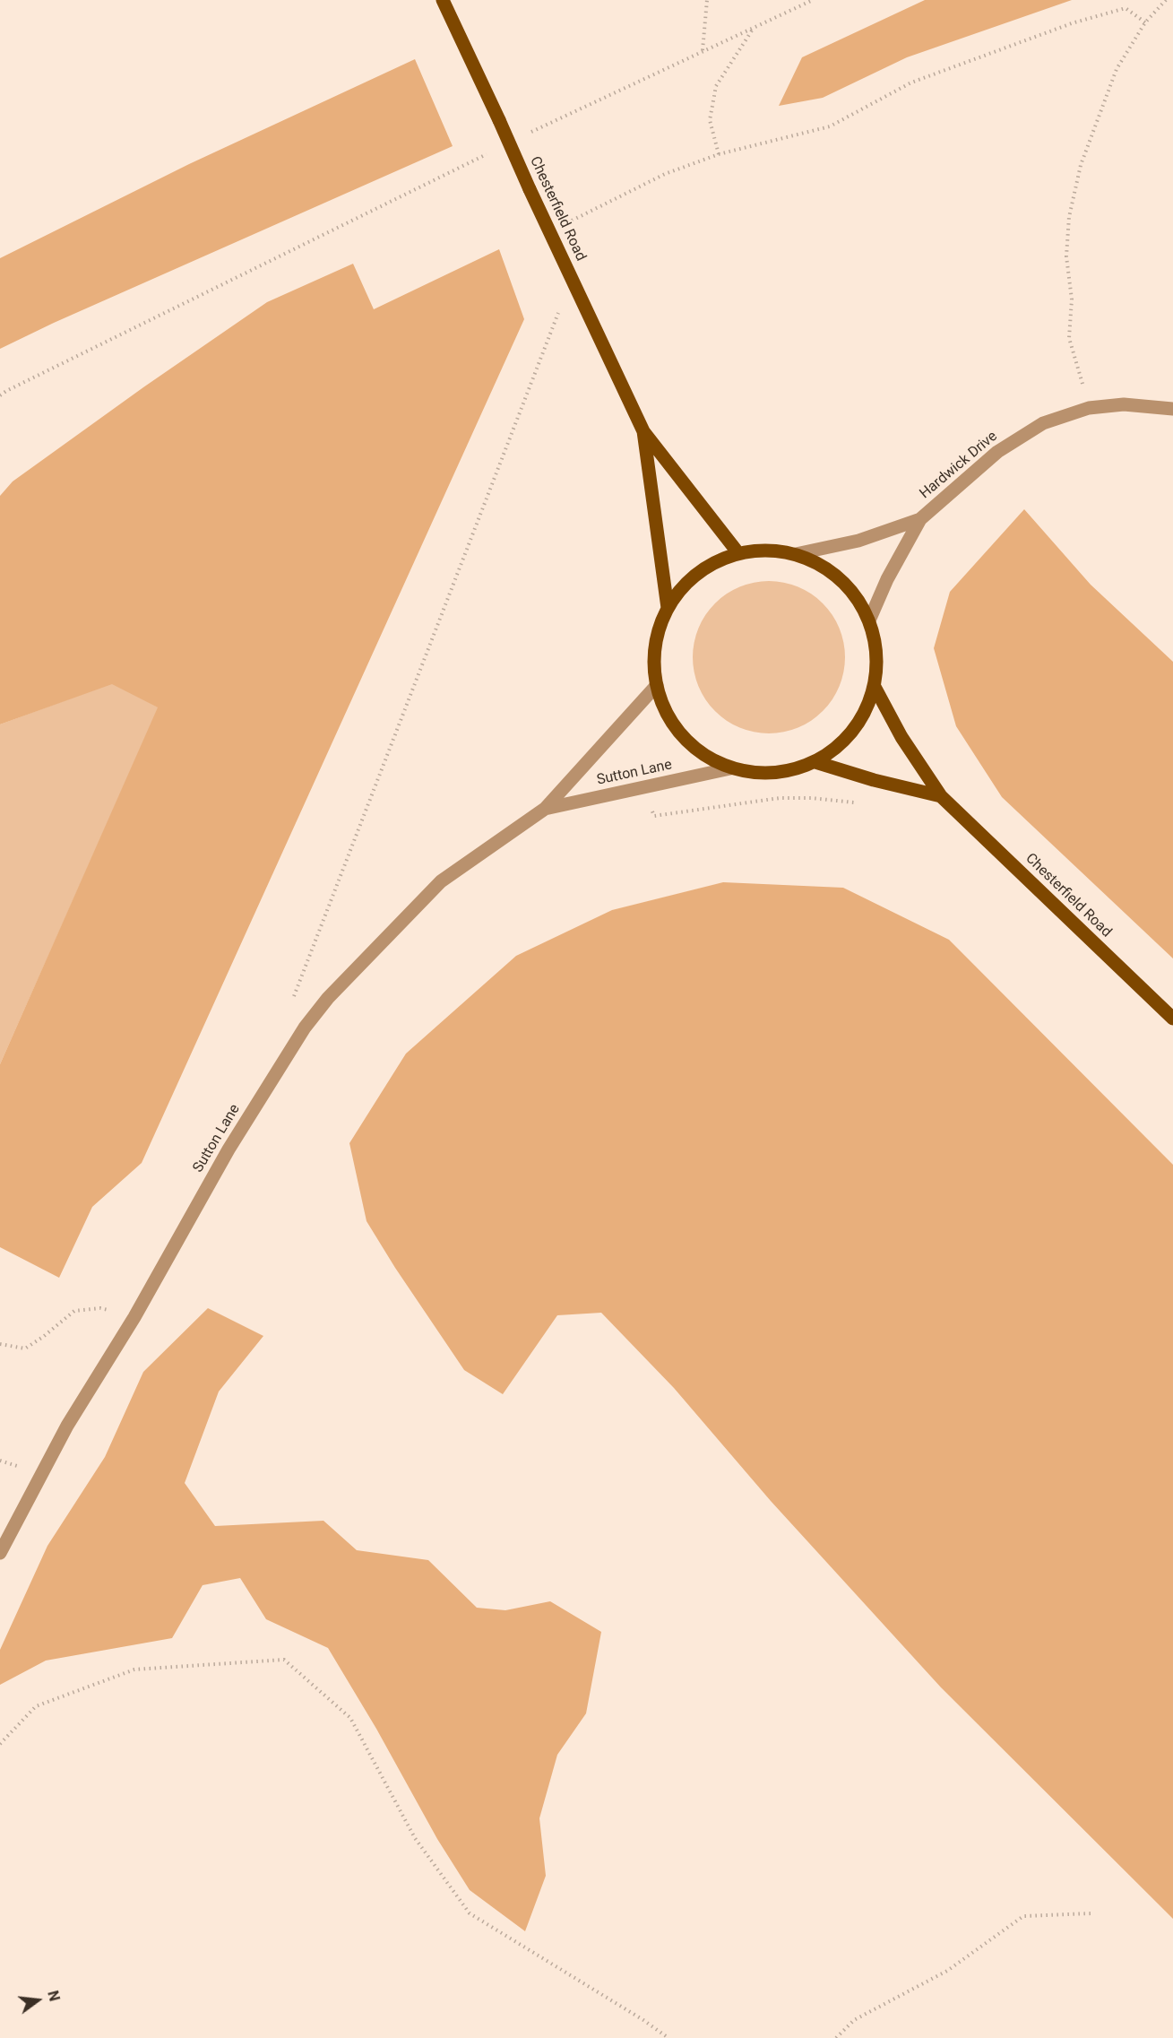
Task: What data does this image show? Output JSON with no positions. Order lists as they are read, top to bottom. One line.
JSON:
{"streets":{"main road":["Chesterfield Road"],"street":["Hardwick Drive","Sutton Lane"]},"north":"right"}
